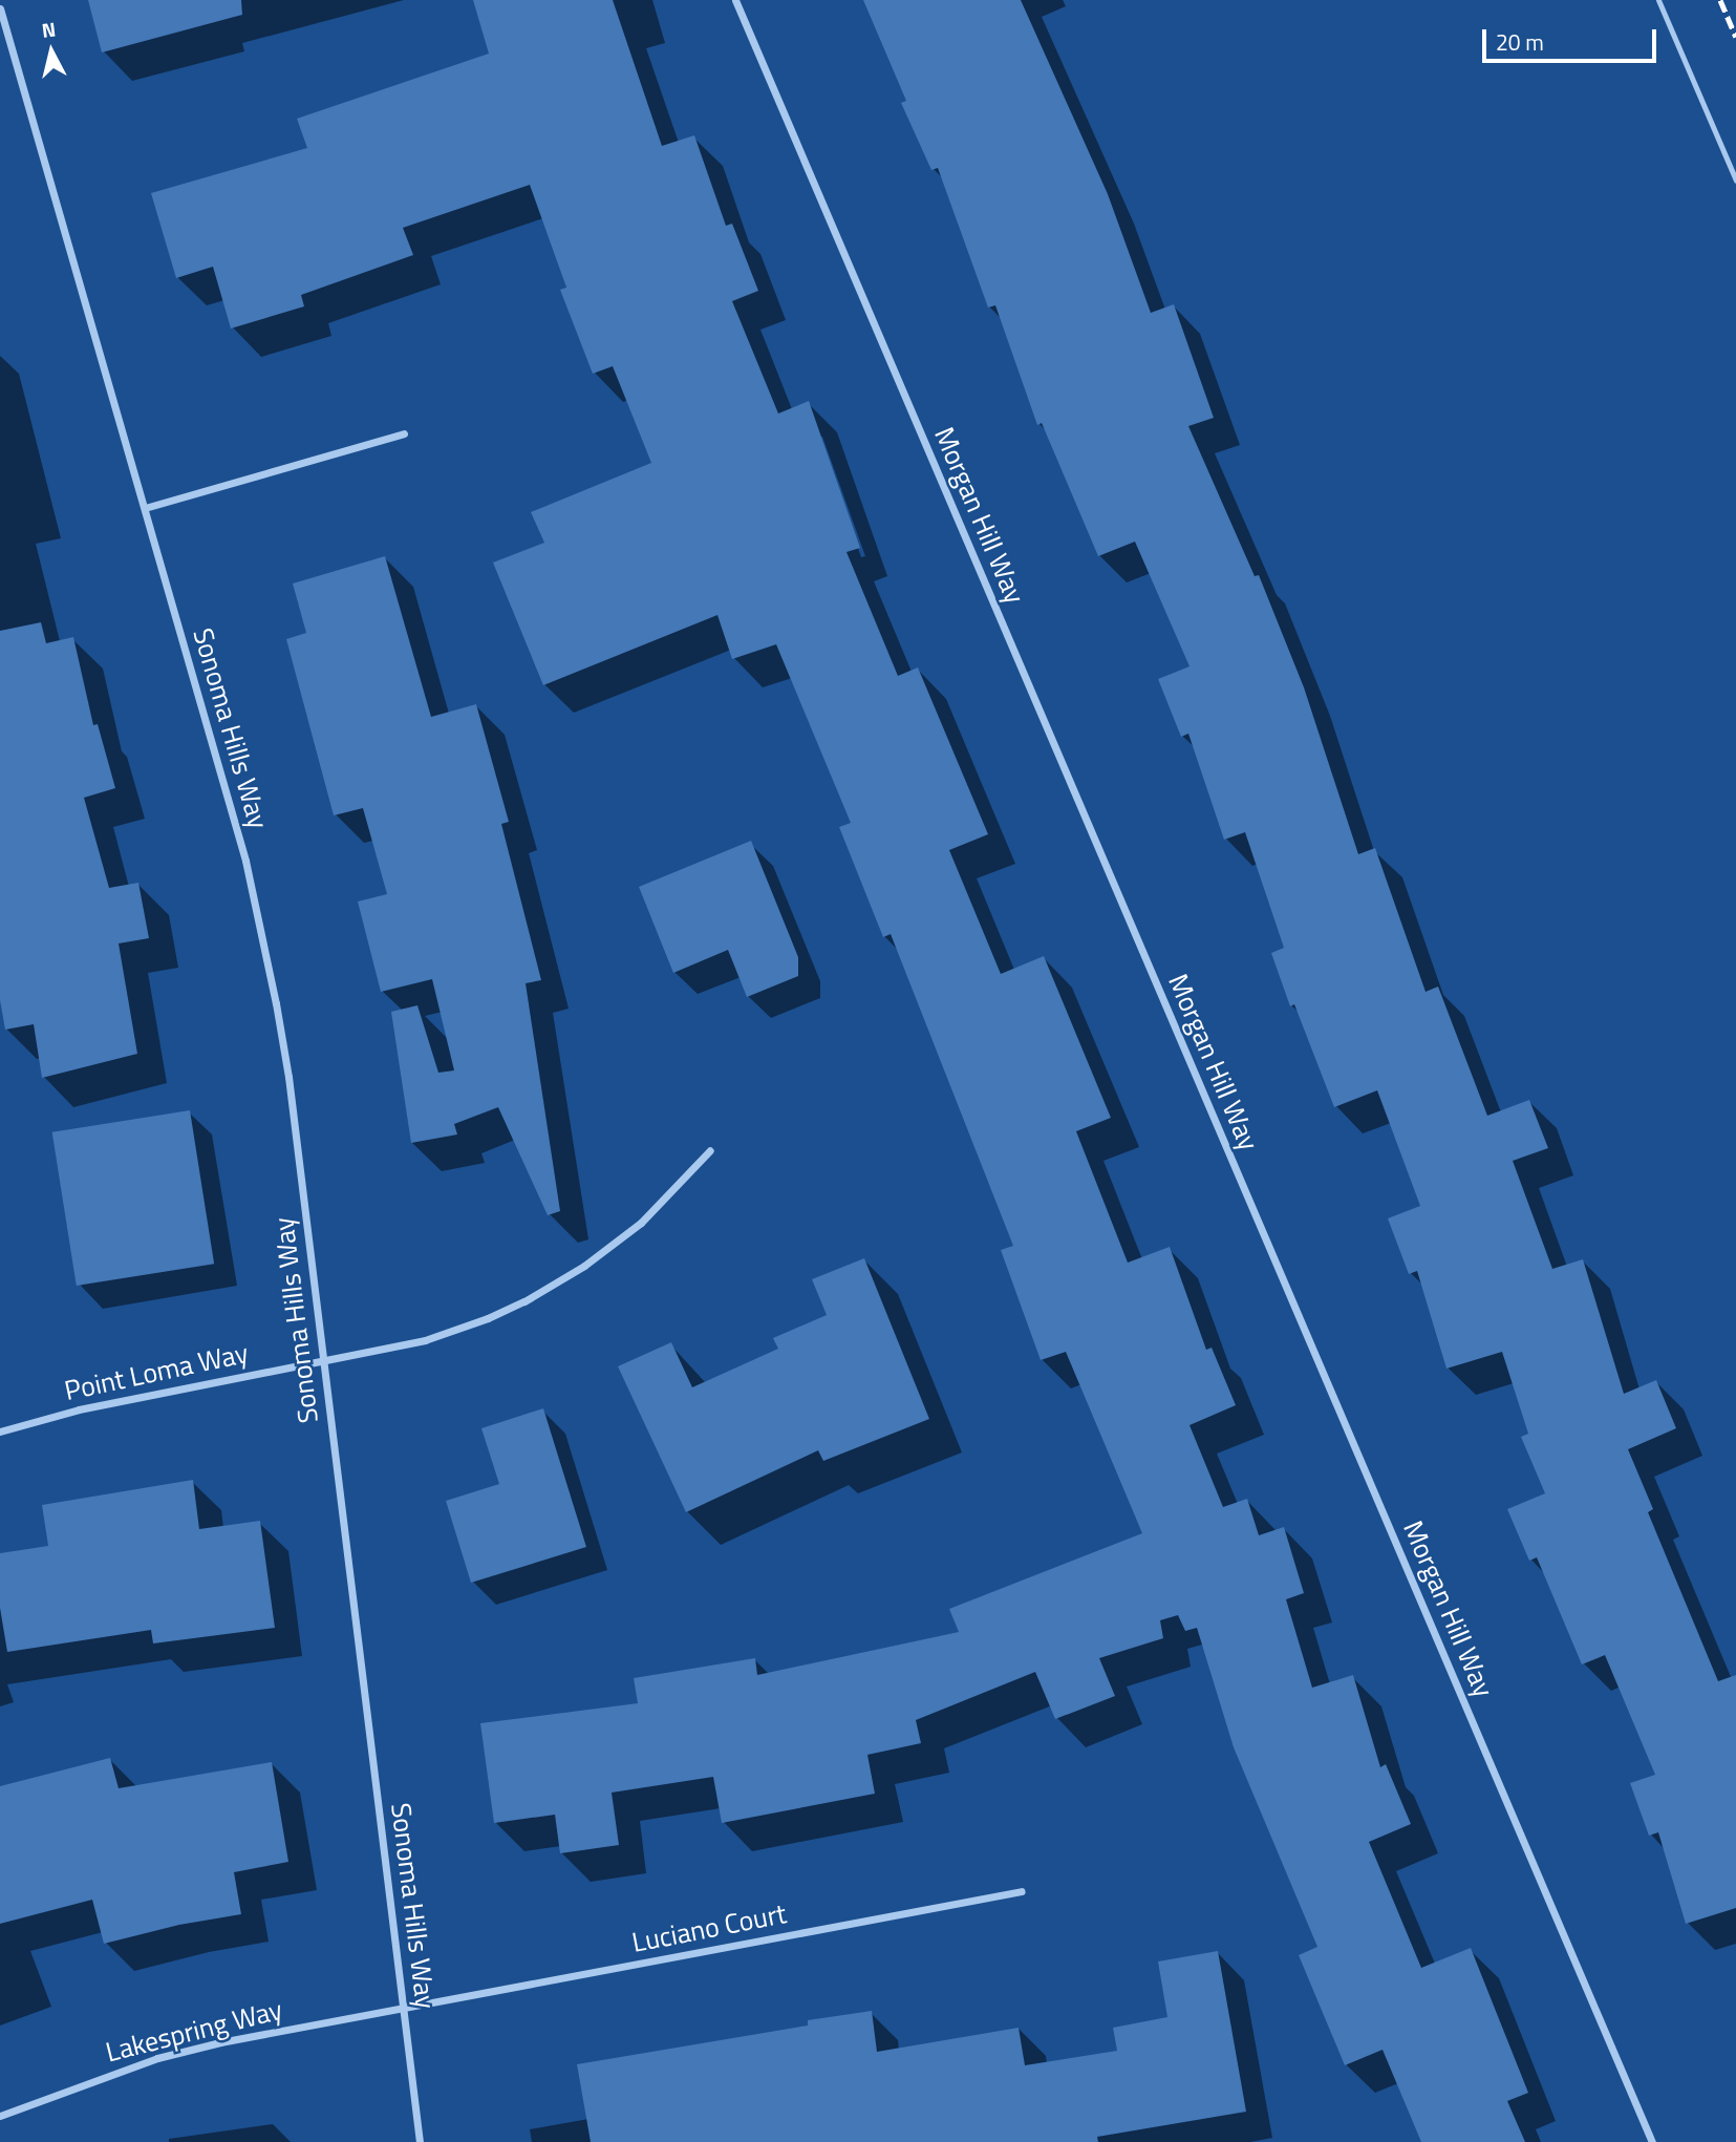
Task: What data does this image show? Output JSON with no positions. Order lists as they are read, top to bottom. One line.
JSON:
{"streets":{"street":["Morgan Hill Way","Sonoma Hills Way","Point Loma Way","Luciano Court","Lakespring Way"]},"crossings":[["Sonoma Hills Way","Point Loma Way"],["Sonoma Hills Way","Luciano Court"],["Sonoma Hills Way","Lakespring Way"],["Luciano Court","Lakespring Way"]],"scale_bar":"20 m","north":"top"}
